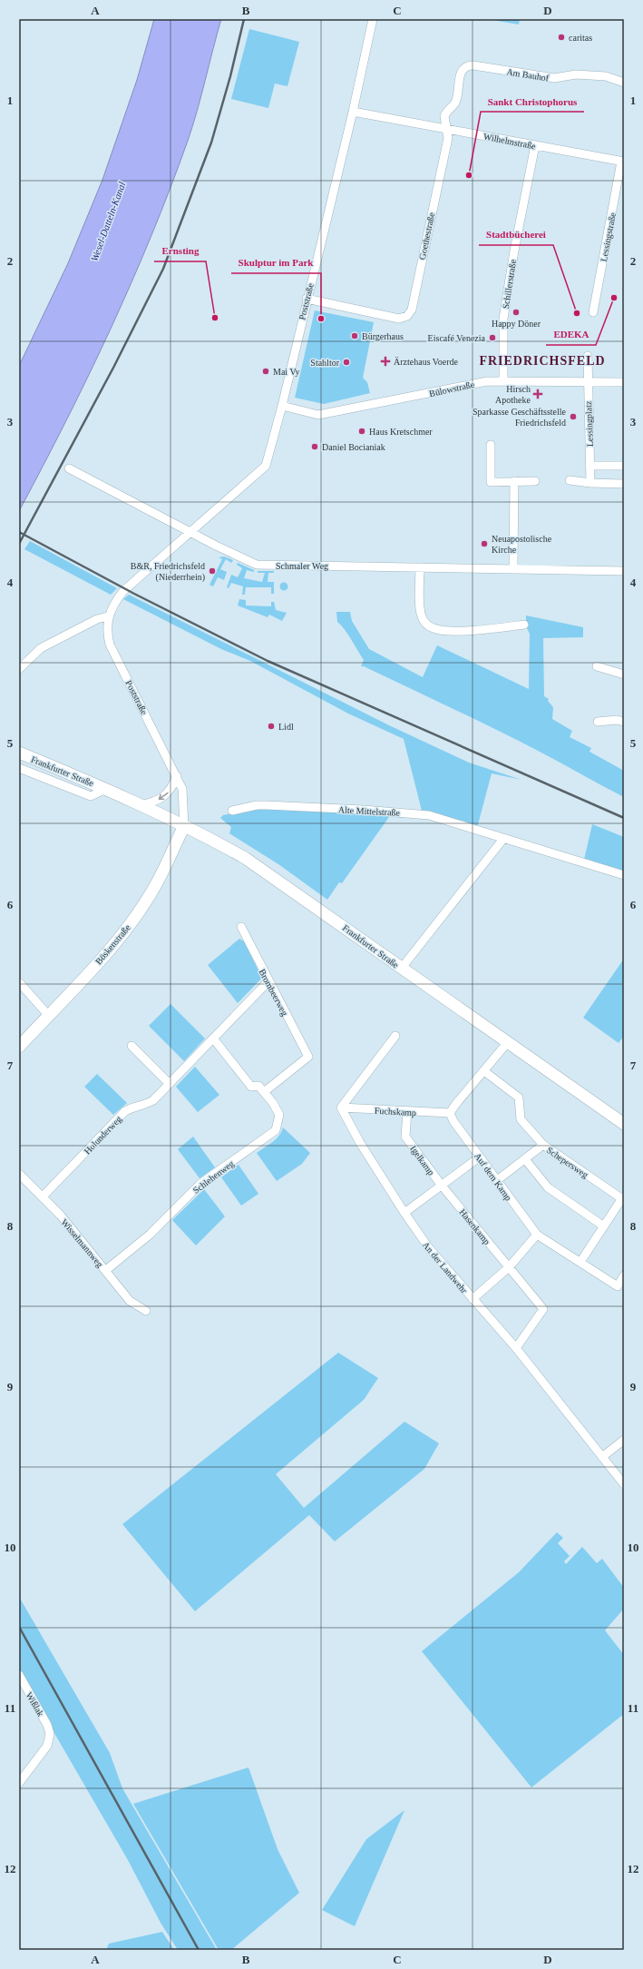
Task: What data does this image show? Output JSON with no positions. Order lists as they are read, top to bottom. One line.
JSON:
{"streets":{"main road":["Frankfurter Straße","Böskenstraße"],"street":["Am Bauhof","Wilhelmstraße","Goethestraße","Lessingstraße","Schillerstraße","Poststraße","Bülowstraße","Lessingplatz","Schmaler Weg","Alte Mittelstraße","Brombeerweg","Fuchskamp","Holunderweg","Igelkamp","Schepersweg","Schlehenweg","Auf dem Kamp","Hasenkamp","Wisselmannweg","An der Landwehr","Wißlak"]},"crossings":[["Am Bauhof","Goethestraße"],["Wilhelmstraße","Goethestraße"],["Wilhelmstraße","Lessingstraße"],["Wilhelmstraße","Schillerstraße"],["Wilhelmstraße","Poststraße"],["Goethestraße","Poststraße"],["Schillerstraße","Bülowstraße"],["Poststraße","Bülowstraße"],["Poststraße","Schmaler Weg"],["Poststraße","Frankfurter Straße"],["Poststraße","Böskenstraße"],["Bülowstraße","Lessingplatz"],["Frankfurter Straße","Böskenstraße"],["Brombeerweg","Holunderweg"],["Brombeerweg","Schlehenweg"],["Fuchskamp","Igelkamp"],["Fuchskamp","Auf dem Kamp"],["Fuchskamp","An der Landwehr"],["Holunderweg","Schlehenweg"],["Holunderweg","Wisselmannweg"],["Igelkamp","Hasenkamp"],["Schepersweg","Auf dem Kamp"],["Schlehenweg","Wisselmannweg"],["Hasenkamp","An der Landwehr"]],"districts":["FRIEDRICHSFELD"],"water":["Wesel-Datteln-Kanal"],"places":{"other":["caritas","Sankt Christophorus","EDEKA","Happy Döner","Stadtbücherei","Ernsting","Skulptur im Park","Bürgerhaus","Eiscafé Venezia","Stahltor","Mai Vy","Sparkasse Geschäftsstelle Friedrichsfeld","Haus Kretschmer","Daniel Bocianiak","Neuapostolische Kirche","B&R, Friedrichsfeld (Niederrhein)","Lidl"],"health":["Ärztehaus Voerde","Hirsch Apotheke"]},"grid":{"columns":["A","B","C","D"],"rows":["1","2","3","4","5","6","7","8","9","10","11","12"]}}
